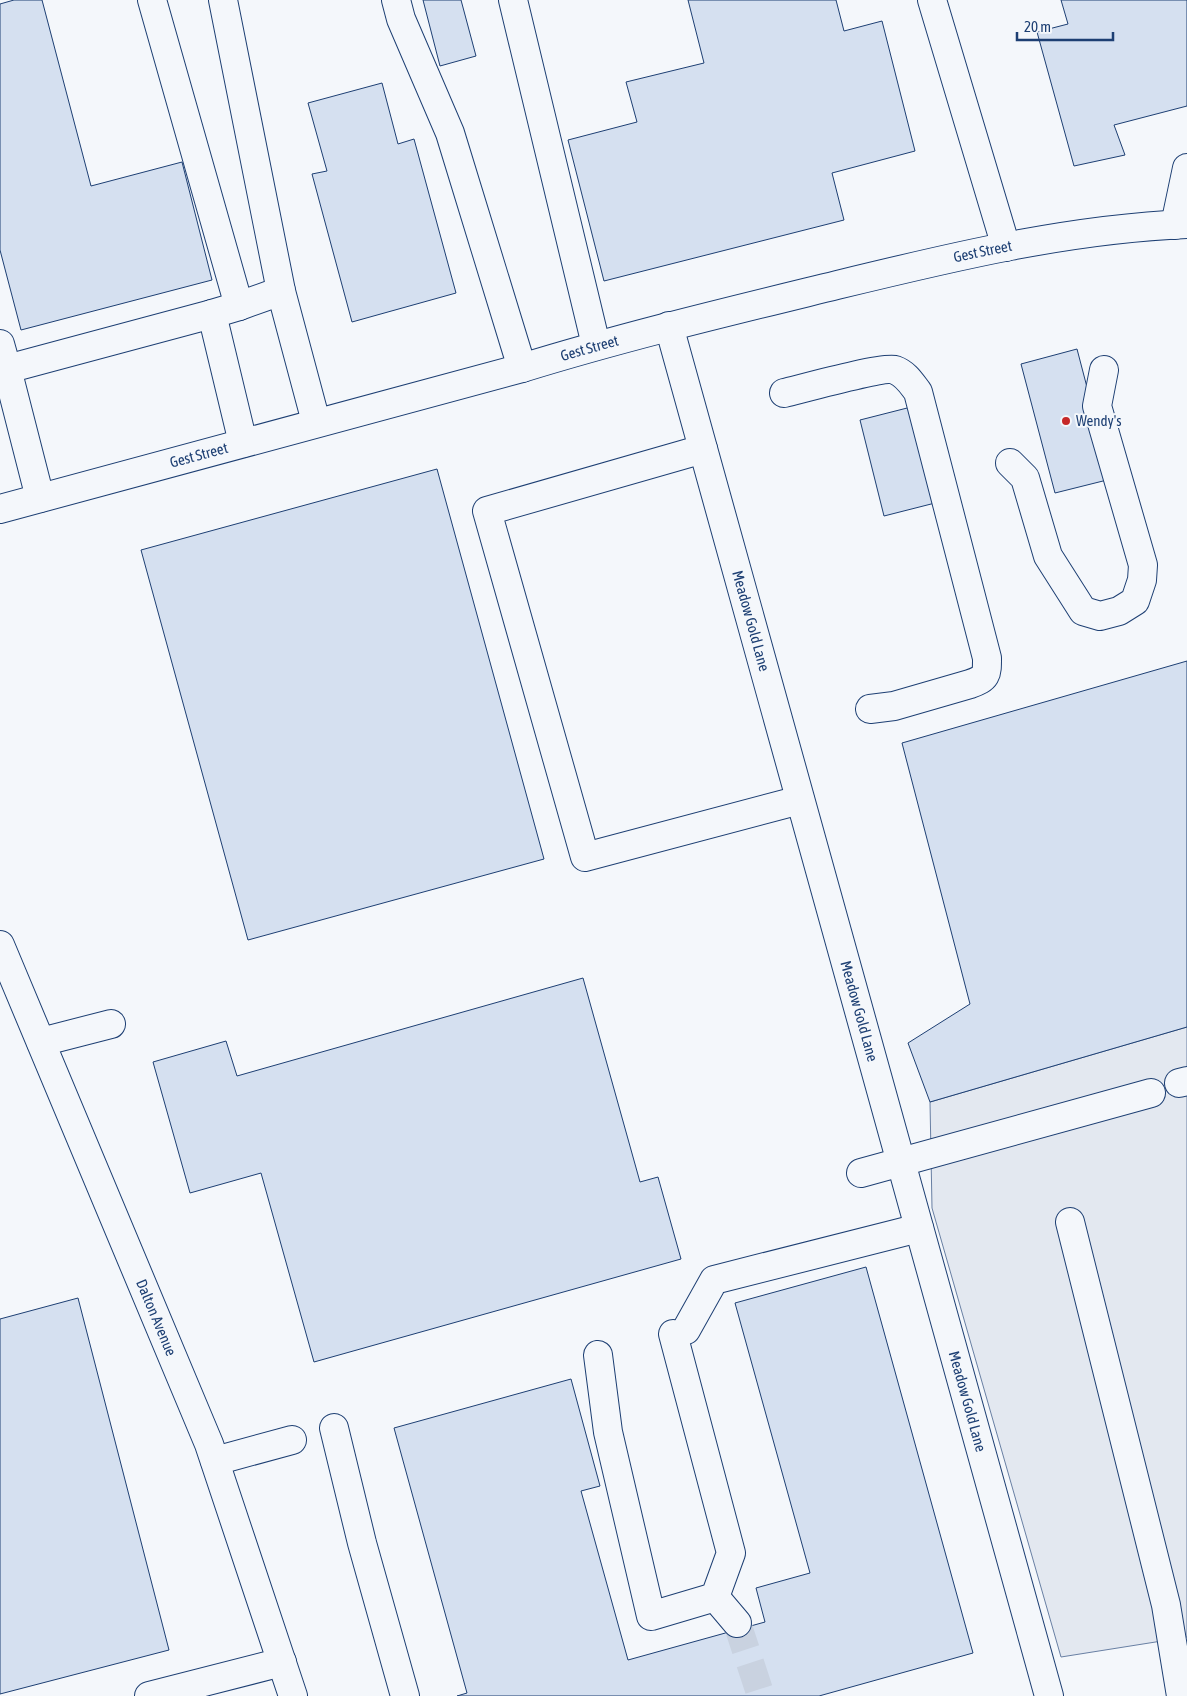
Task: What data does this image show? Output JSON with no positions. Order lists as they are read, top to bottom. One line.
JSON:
{"streets":{"street":["Gest Street","Meadow Gold Lane","Dalton Avenue"]},"crossings":[["Gest Street","Meadow Gold Lane"]],"places":["Wendy's"],"scale_bar":"20 m"}
